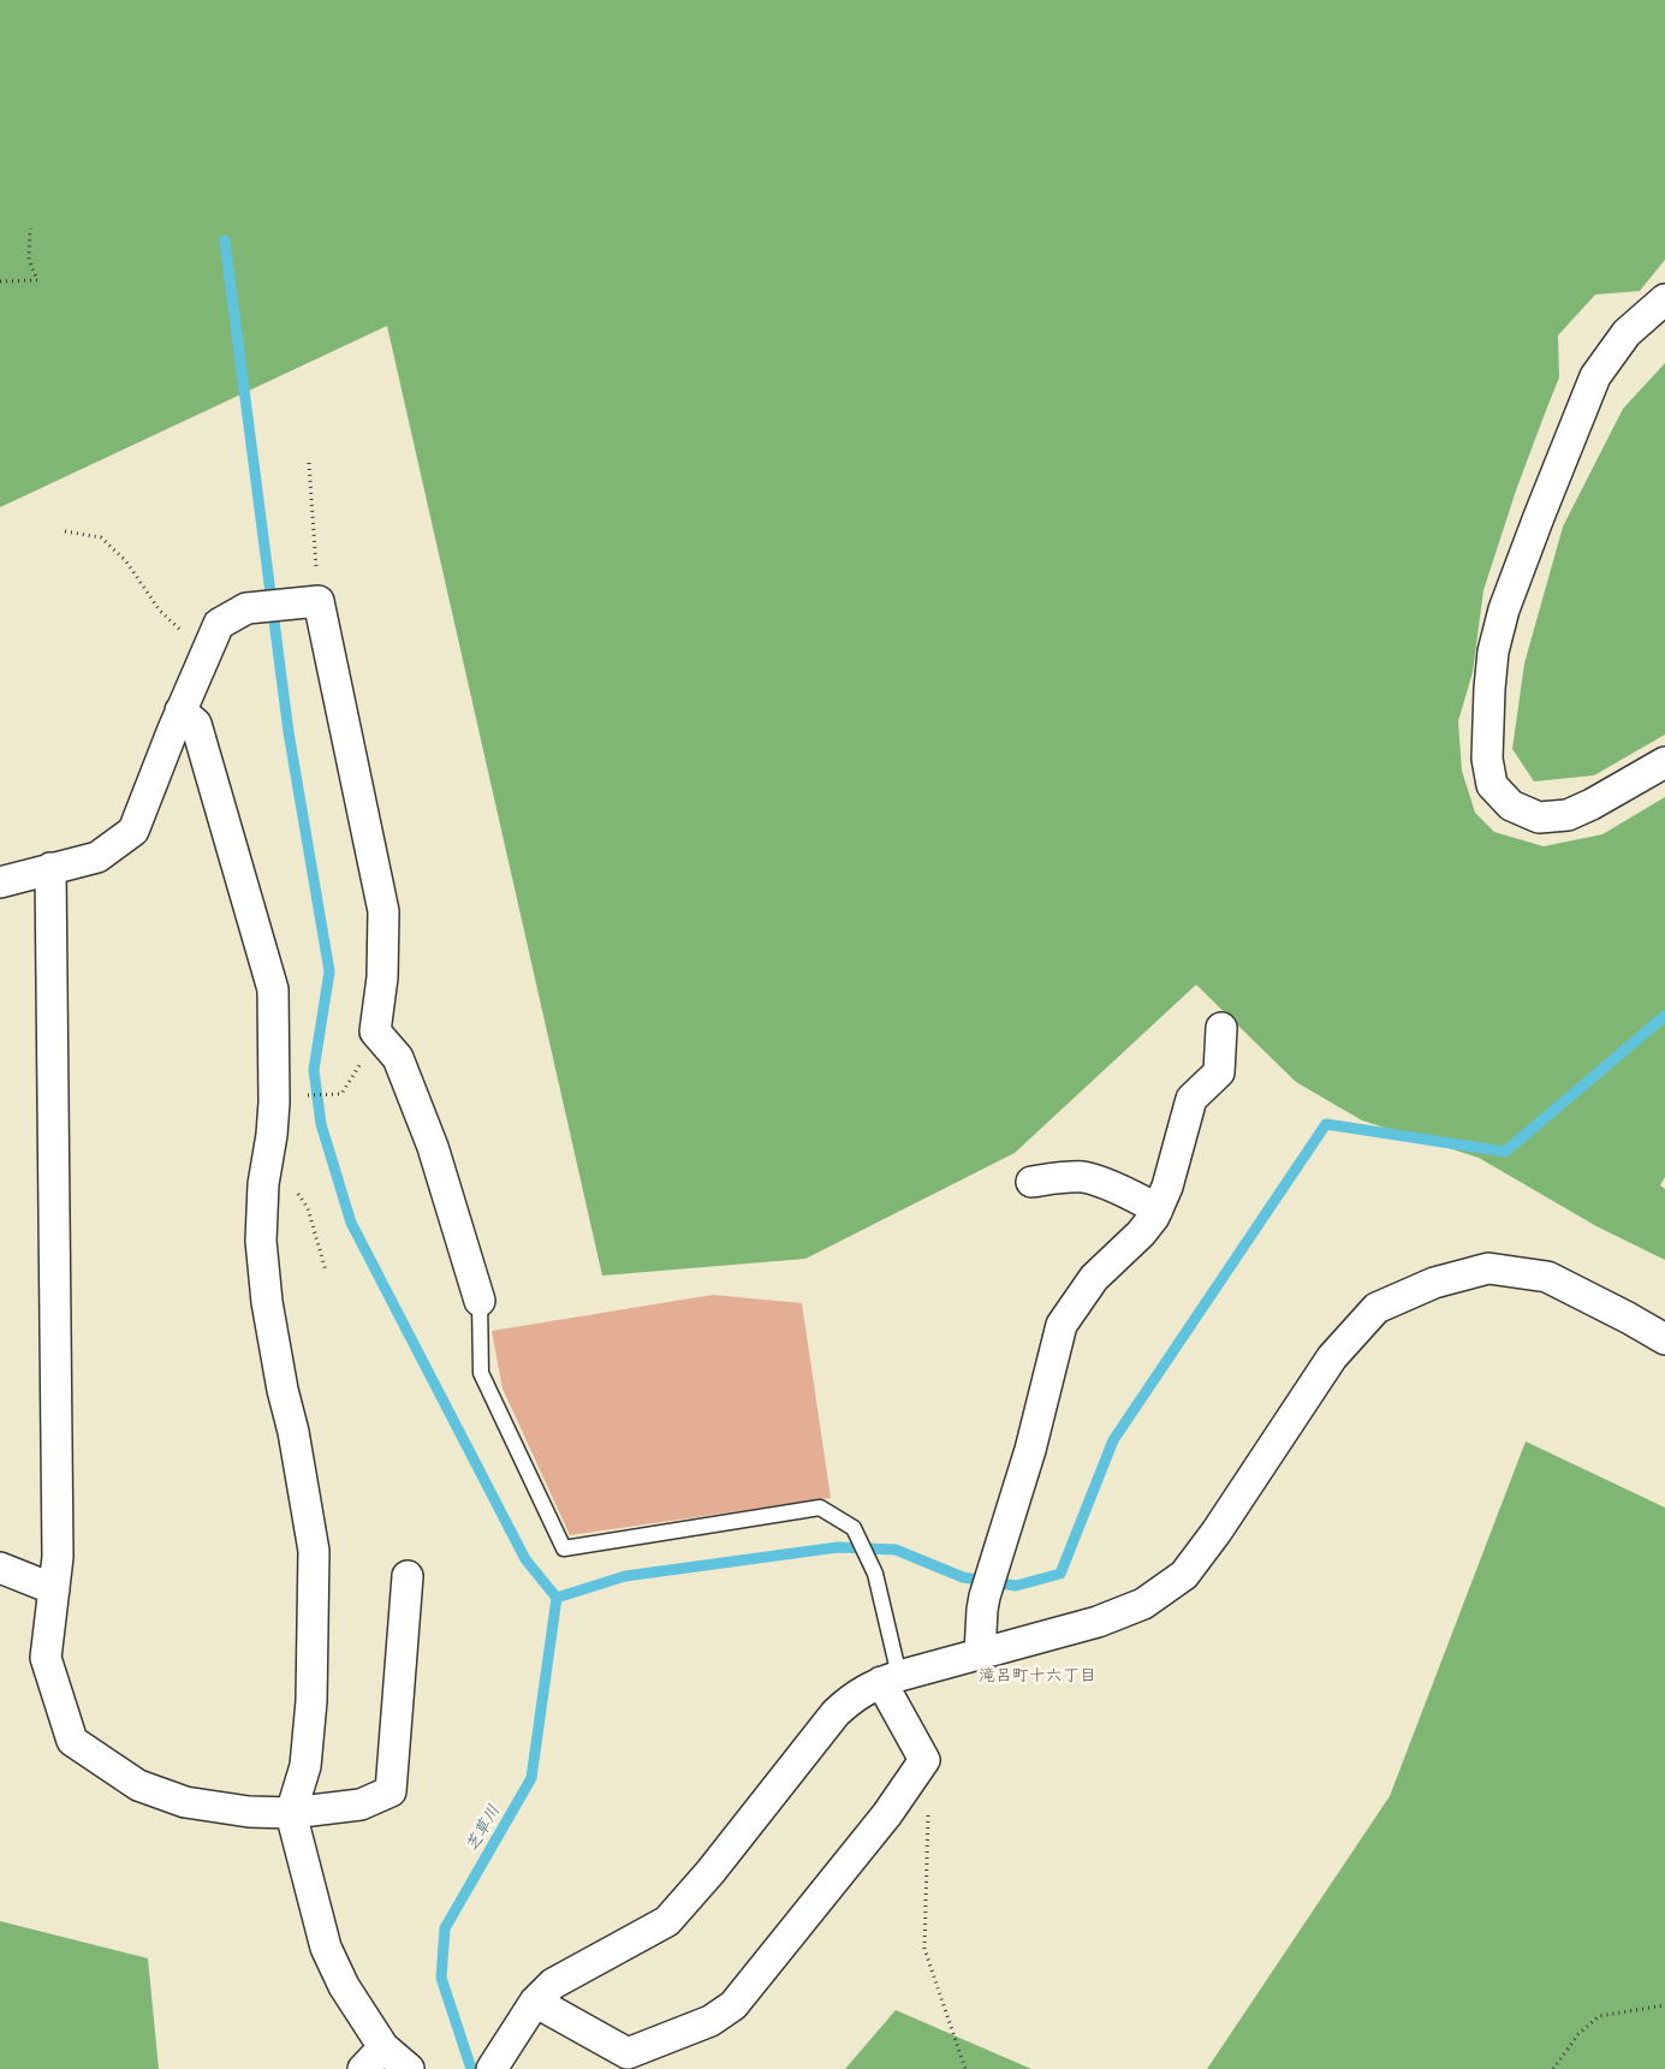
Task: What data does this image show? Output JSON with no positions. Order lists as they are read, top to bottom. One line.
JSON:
{"districts":["滝呂町十六丁目"],"water":["芝草川"]}
